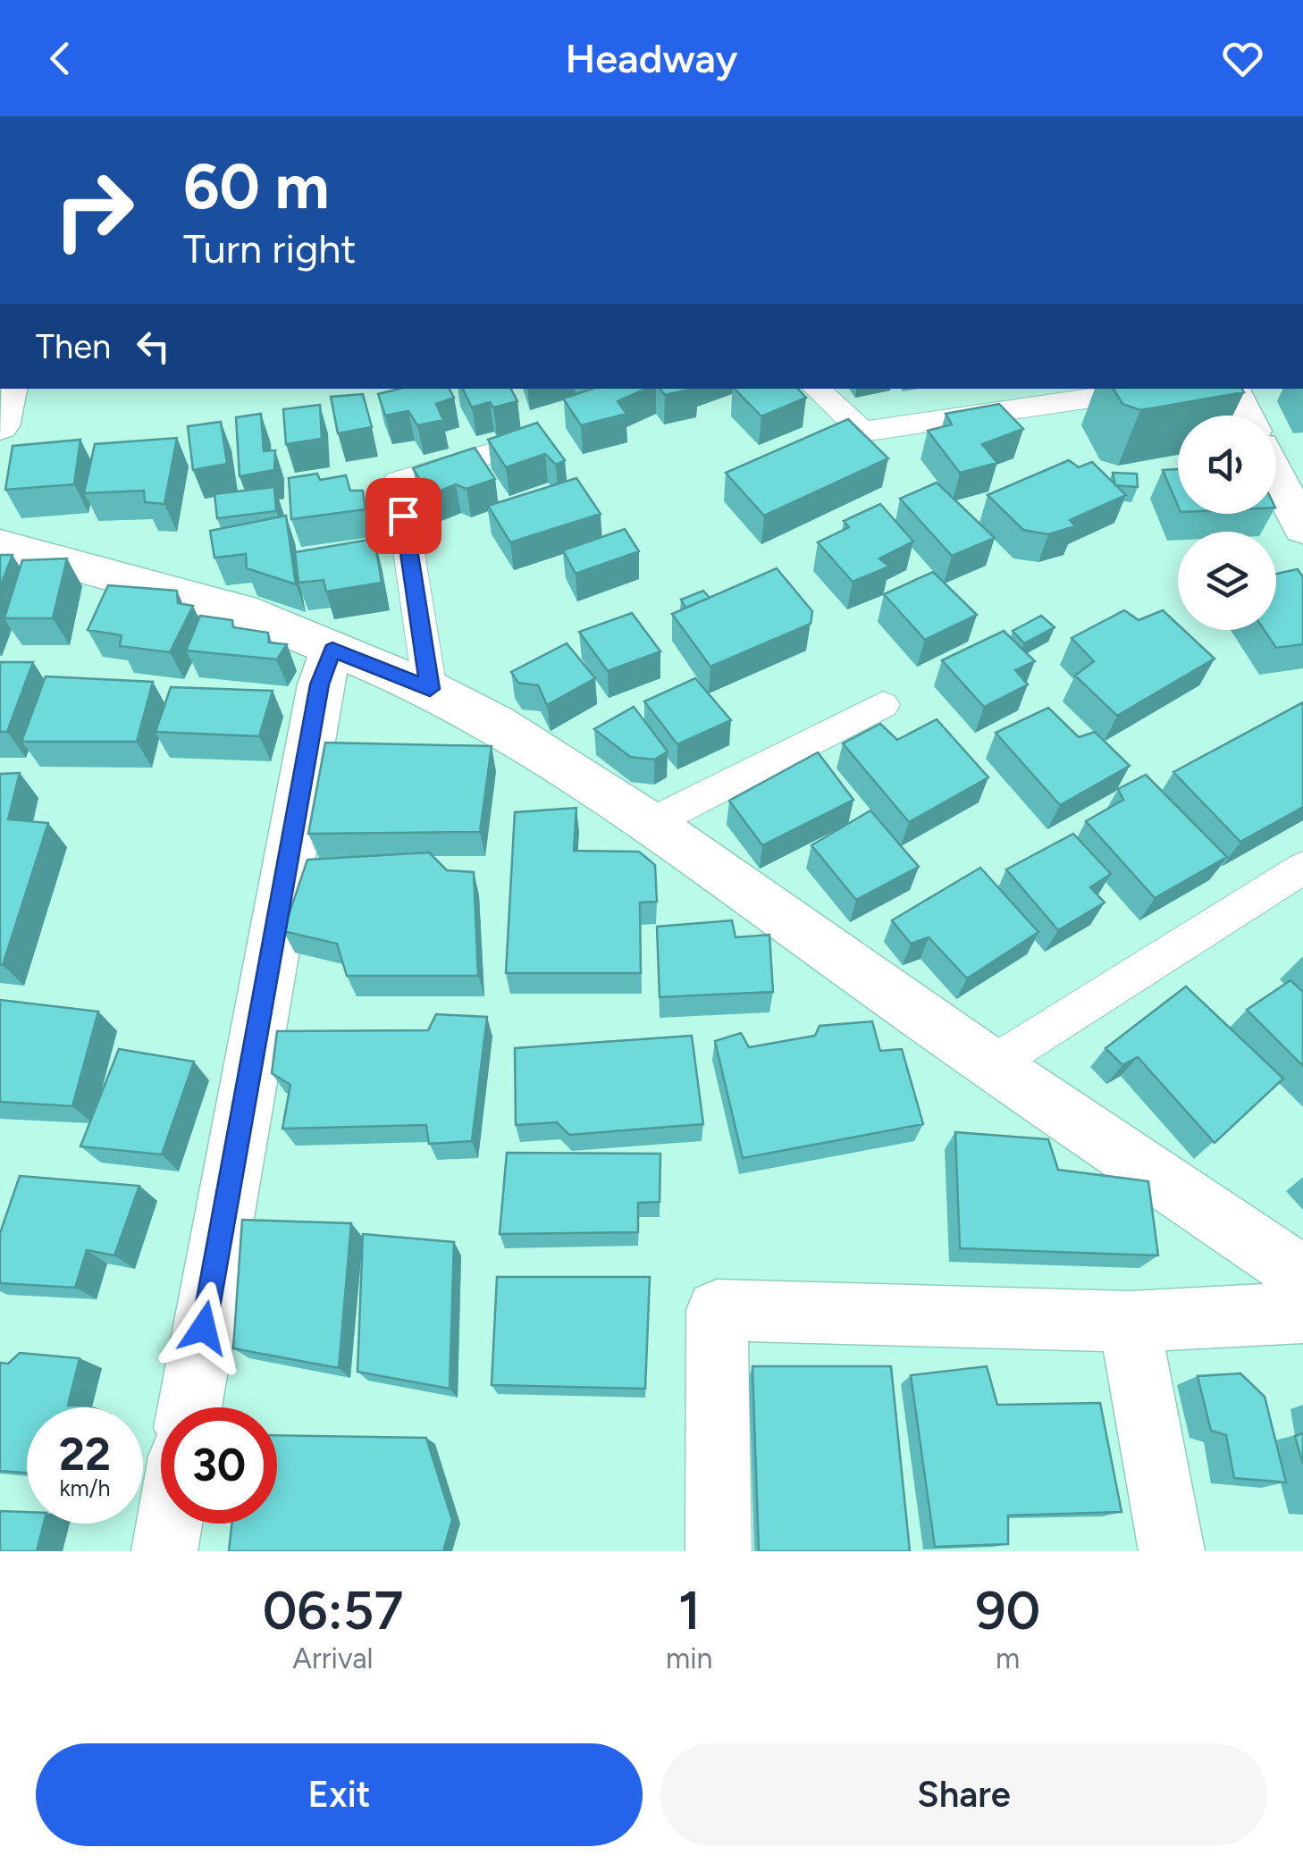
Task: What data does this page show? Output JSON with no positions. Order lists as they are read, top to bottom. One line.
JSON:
{"page":{"header":"Headway","turn":["60 m","Turn right"],"then":"Then","speed":"22 km/h","limit":"30","eta":["06:57","Arrival","1","min","90","m"],"buttons":["Exit","Share"]}}
